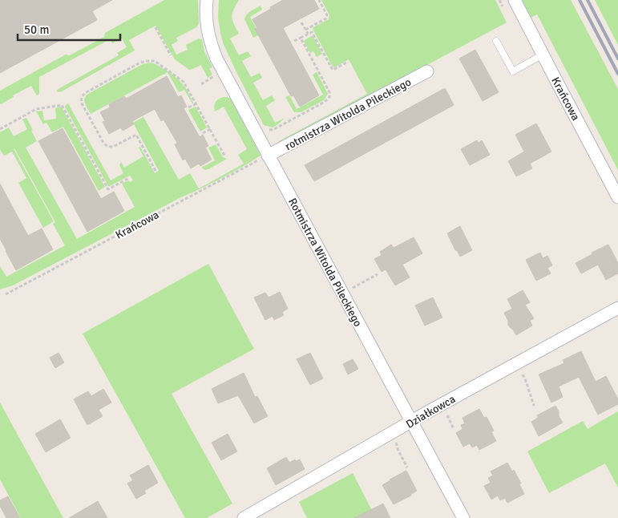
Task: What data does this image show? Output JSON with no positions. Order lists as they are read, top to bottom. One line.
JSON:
{"streets":{"street":["Krańcowa","rotmistrza Witolda Pileckiego","Rotmistrza Witolda Pileckiego","Działkowca"]},"crossings":[["Krańcowa","rotmistrza Witolda Pileckiego"],["Krańcowa","Rotmistrza Witolda Pileckiego"],["rotmistrza Witolda Pileckiego","Rotmistrza Witolda Pileckiego"],["Rotmistrza Witolda Pileckiego","Działkowca"]],"scale_bar":"50 m"}
